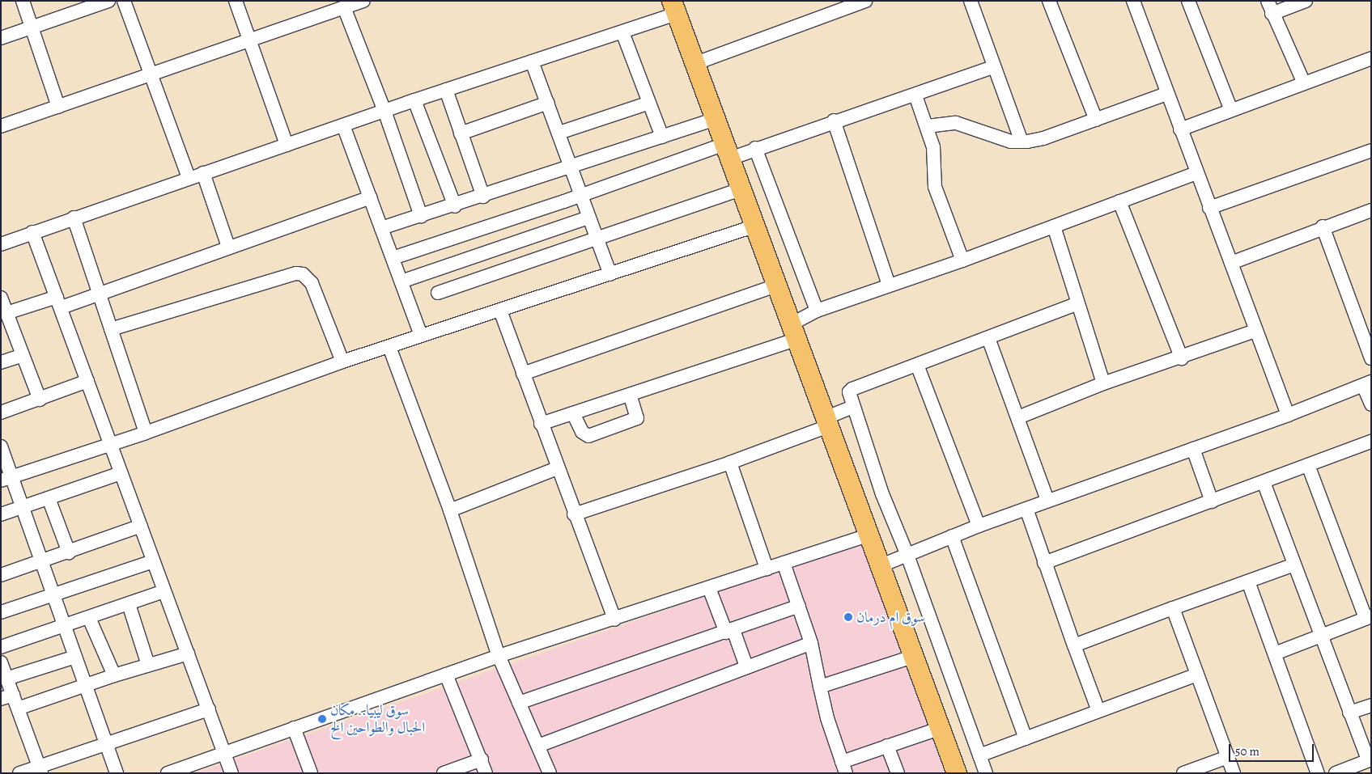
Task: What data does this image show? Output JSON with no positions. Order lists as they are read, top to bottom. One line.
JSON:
{"places":["سوق ام درمان","سوق ليبيا.. مكان الحبال والطواحين الخ"],"scale_bar":"50 m"}
